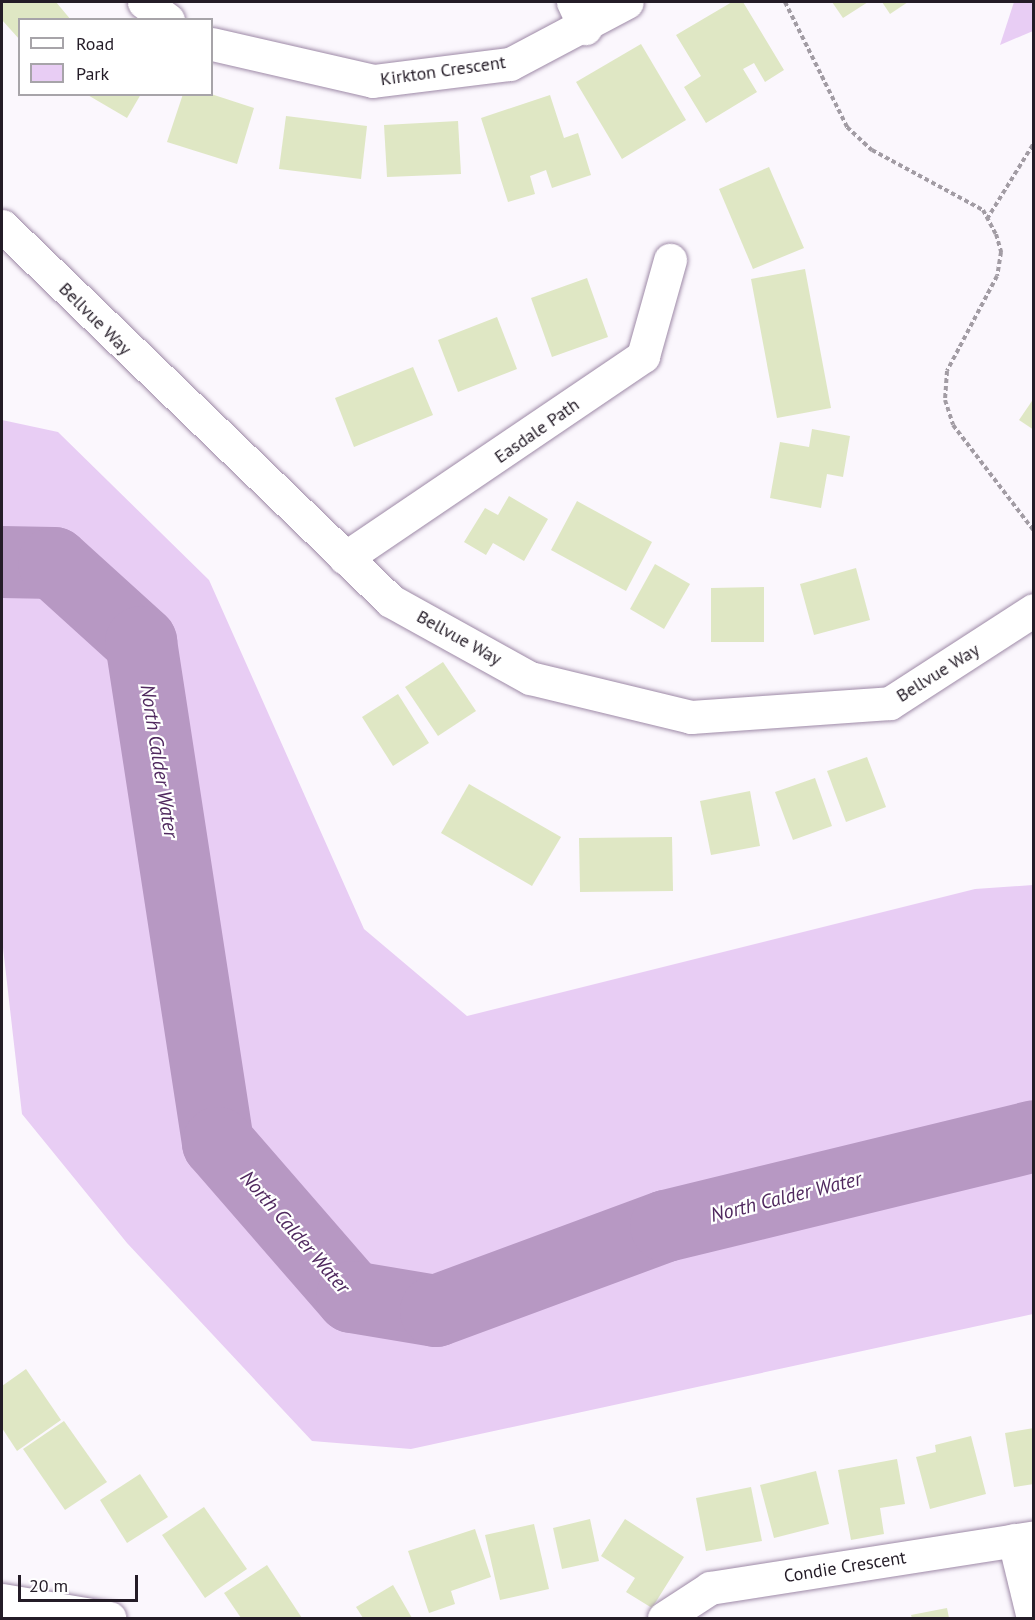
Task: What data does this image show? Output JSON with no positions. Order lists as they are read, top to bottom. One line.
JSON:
{"streets":{"street":["Kirkton Crescent","Bellvue Way","Easdale Path","Condie Crescent"]},"crossings":[["Bellvue Way","Easdale Path"]],"water":["North Calder Water"],"legend":["Road","Park"],"scale_bar":"20 m"}
